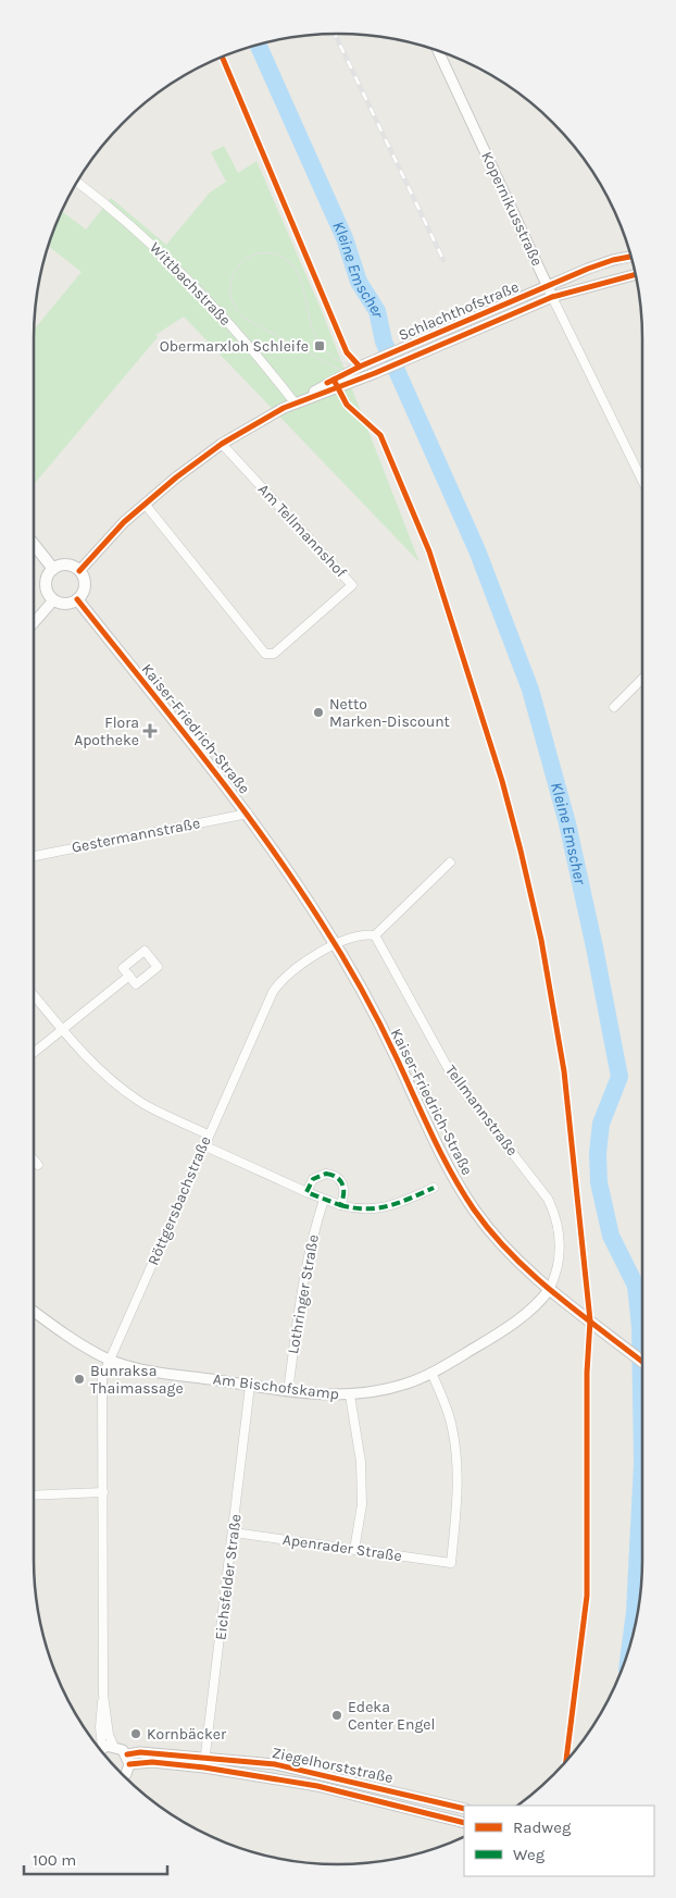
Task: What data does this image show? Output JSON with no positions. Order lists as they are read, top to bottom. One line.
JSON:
{"streets":{"main road":["Kaiser-Friedrich-Straße"],"street":["Kopernikusstraße","Wittbachstraße","Schlachthofstraße","Am Tellmannshof","Gestermannstraße","Tellmannstraße","Röttgersbachstraße","Lothringer Straße","Am Bischofskamp","Apenrader Straße","Eichsfelder Straße","Ziegelhorststraße"]},"crossings":[["Kopernikusstraße","Schlachthofstraße"],["Wittbachstraße","Schlachthofstraße"],["Schlachthofstraße","Am Tellmannshof"],["Schlachthofstraße","Kaiser-Friedrich-Straße"],["Kaiser-Friedrich-Straße","Gestermannstraße"],["Kaiser-Friedrich-Straße","Tellmannstraße"],["Kaiser-Friedrich-Straße","Röttgersbachstraße"],["Kaiser-Friedrich-Straße","Am Bischofskamp"],["Tellmannstraße","Am Bischofskamp"],["Röttgersbachstraße","Am Bischofskamp"],["Lothringer Straße","Am Bischofskamp"],["Am Bischofskamp","Apenrader Straße"],["Am Bischofskamp","Eichsfelder Straße"],["Apenrader Straße","Eichsfelder Straße"],["Eichsfelder Straße","Ziegelhorststraße"]],"water":["Kleine Emscher"],"places":{"transit":["Obermarxloh Schleife"],"other":["Netto Marken-Discount","Bunraksa Thaimassage","Edeka Center Engel","Kornbäcker"],"health":["Flora Apotheke"]},"legend":["Radweg","Weg"],"scale_bar":"100 m"}
